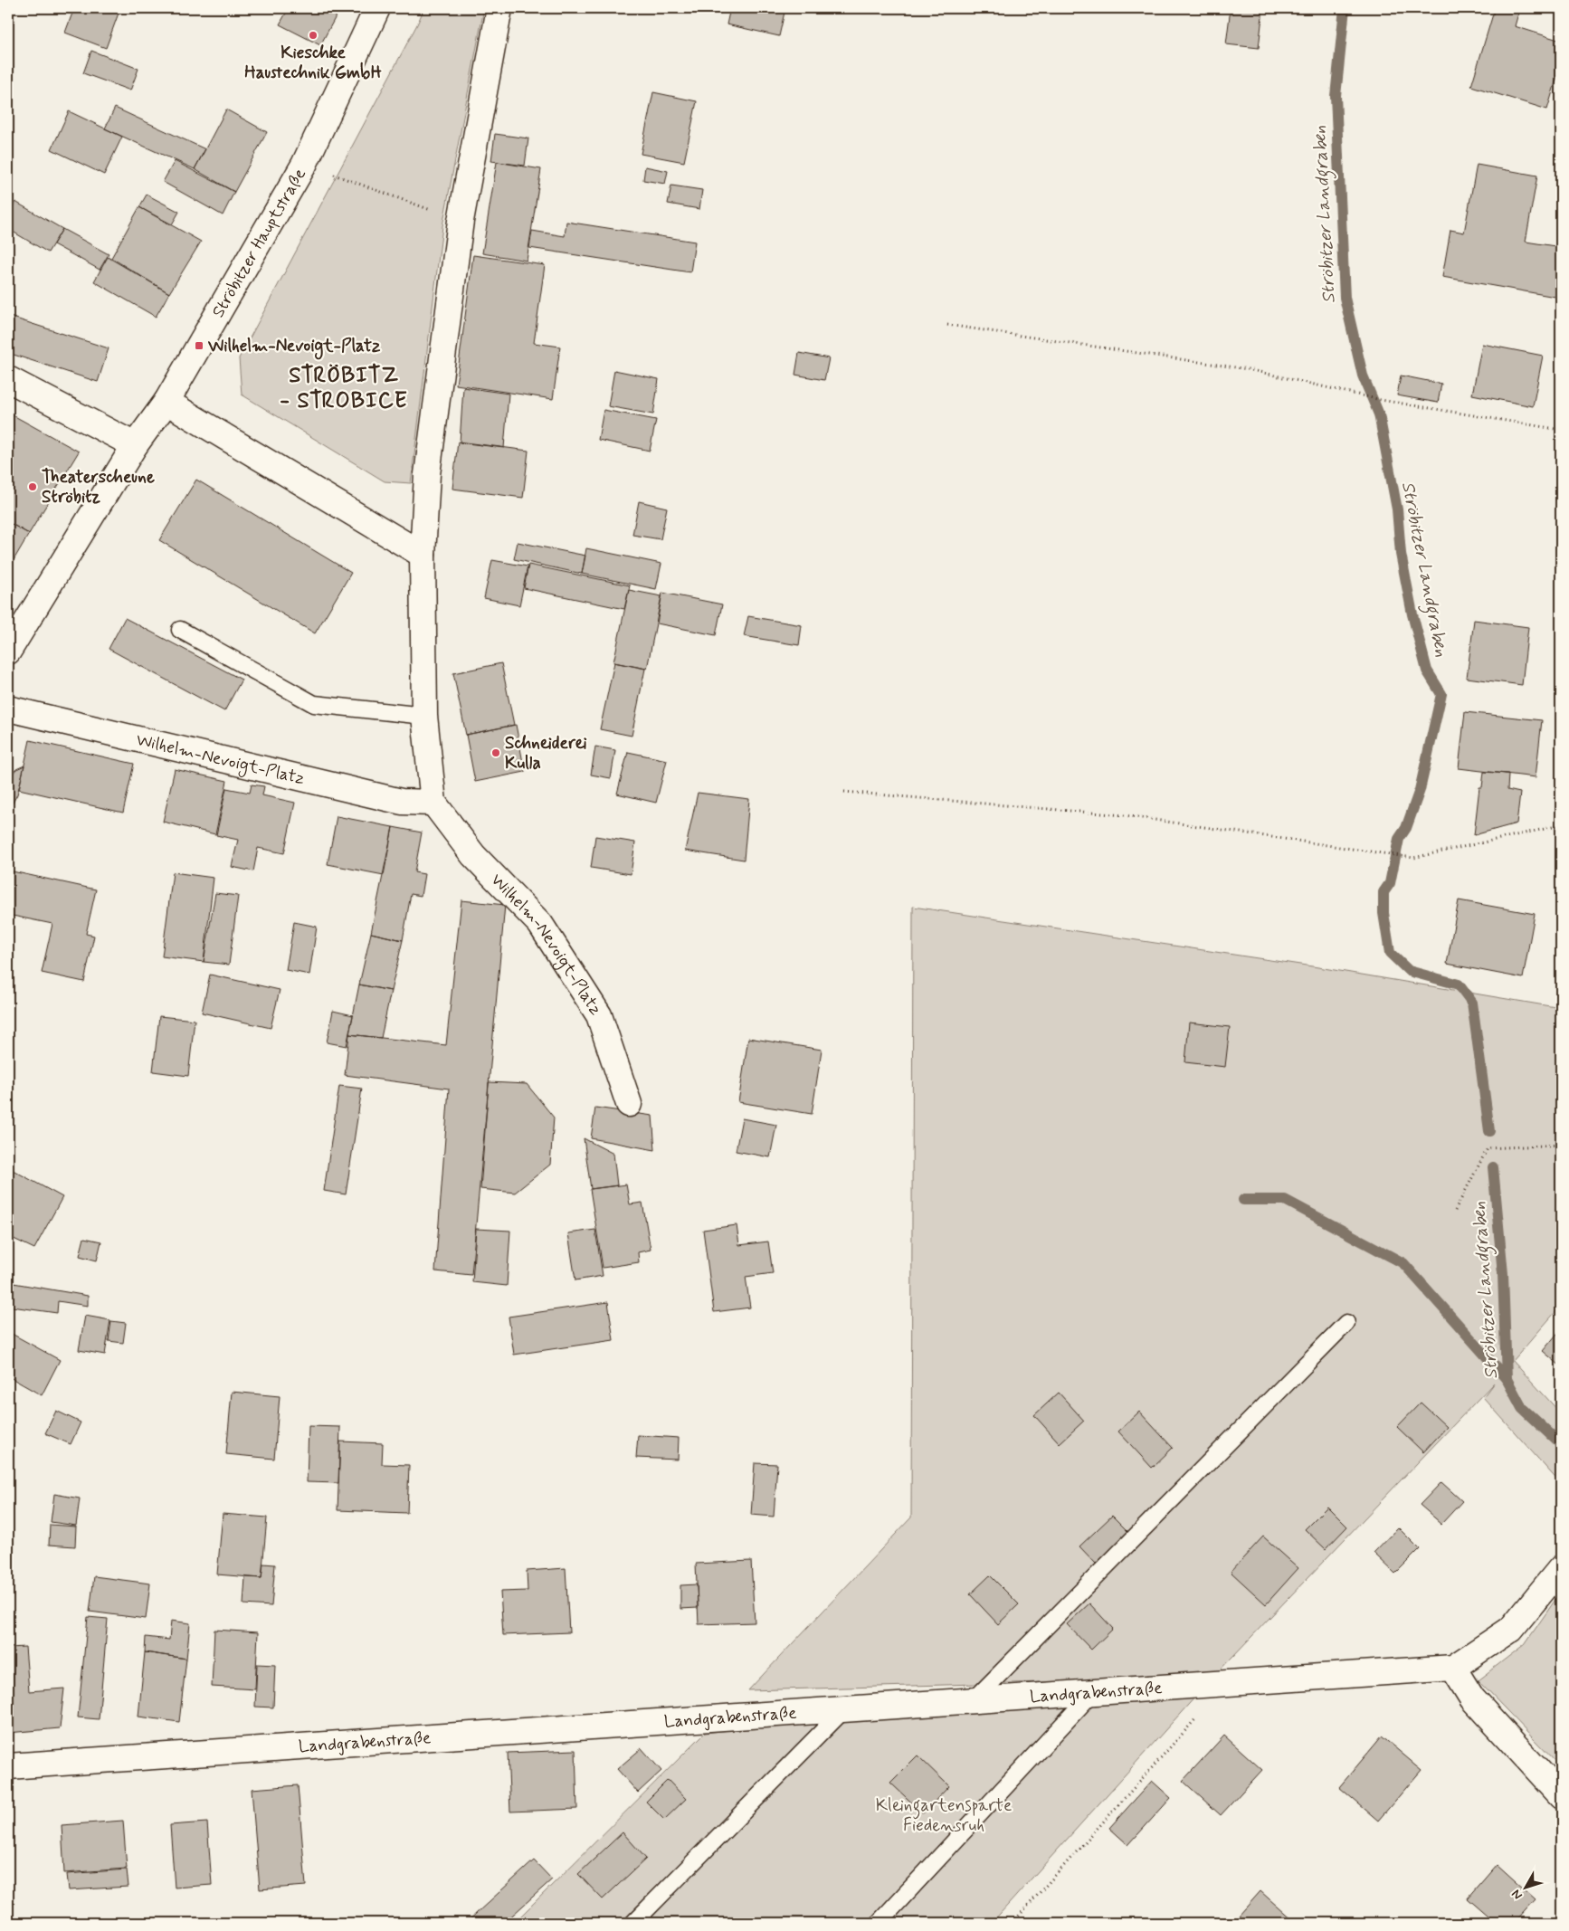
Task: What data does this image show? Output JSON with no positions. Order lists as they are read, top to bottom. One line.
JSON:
{"streets":{"street":["Ströbitzer Hauptstraße","Wilhelm-Nevoigt-Platz","Landgrabenstraße"]},"districts":["STRÖBITZ - STROBICE"],"water":["Ströbitzer Landgraben"],"parks":["Kleingartensparte Fiedensruh"],"places":{"other":["Kieschke Haustechnik GmbH","Theaterscheune Ströbitz","Schneiderei Kulla"],"transit":["Wilhelm-Nevoigt-Platz"]},"north":"bottom left"}
